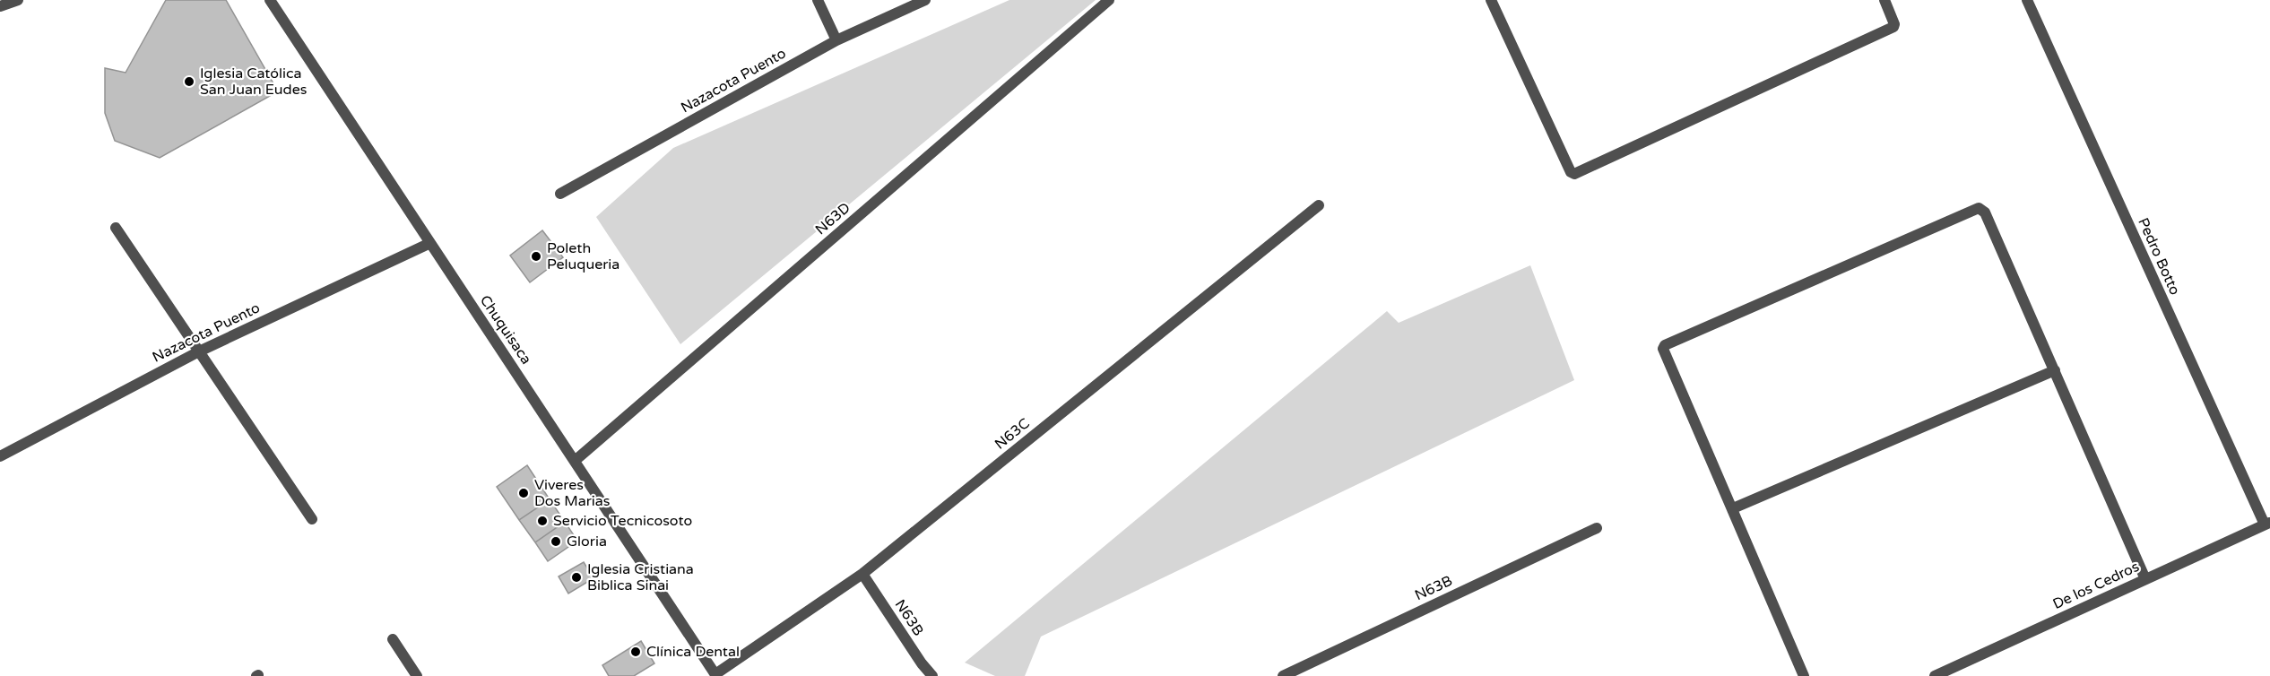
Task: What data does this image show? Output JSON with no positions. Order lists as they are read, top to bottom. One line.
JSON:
{"streets":{"street":["Nazacota Puento","N63D","Pedro Botto","Chuquisaca","N63C","De los Cedros","N63B"]},"crossings":[["Nazacota Puento","Chuquisaca"],["N63D","Chuquisaca"],["Pedro Botto","De los Cedros"],["Chuquisaca","N63C"],["N63C","N63B"]],"places":["Iglesia Católica San Juan Eudes","Poleth Peluqueria","Viveres Dos Marias","Servicio Tecnicosoto","Gloria","Iglesia Cristiana Biblica Sinai","Clínica Dental"]}
